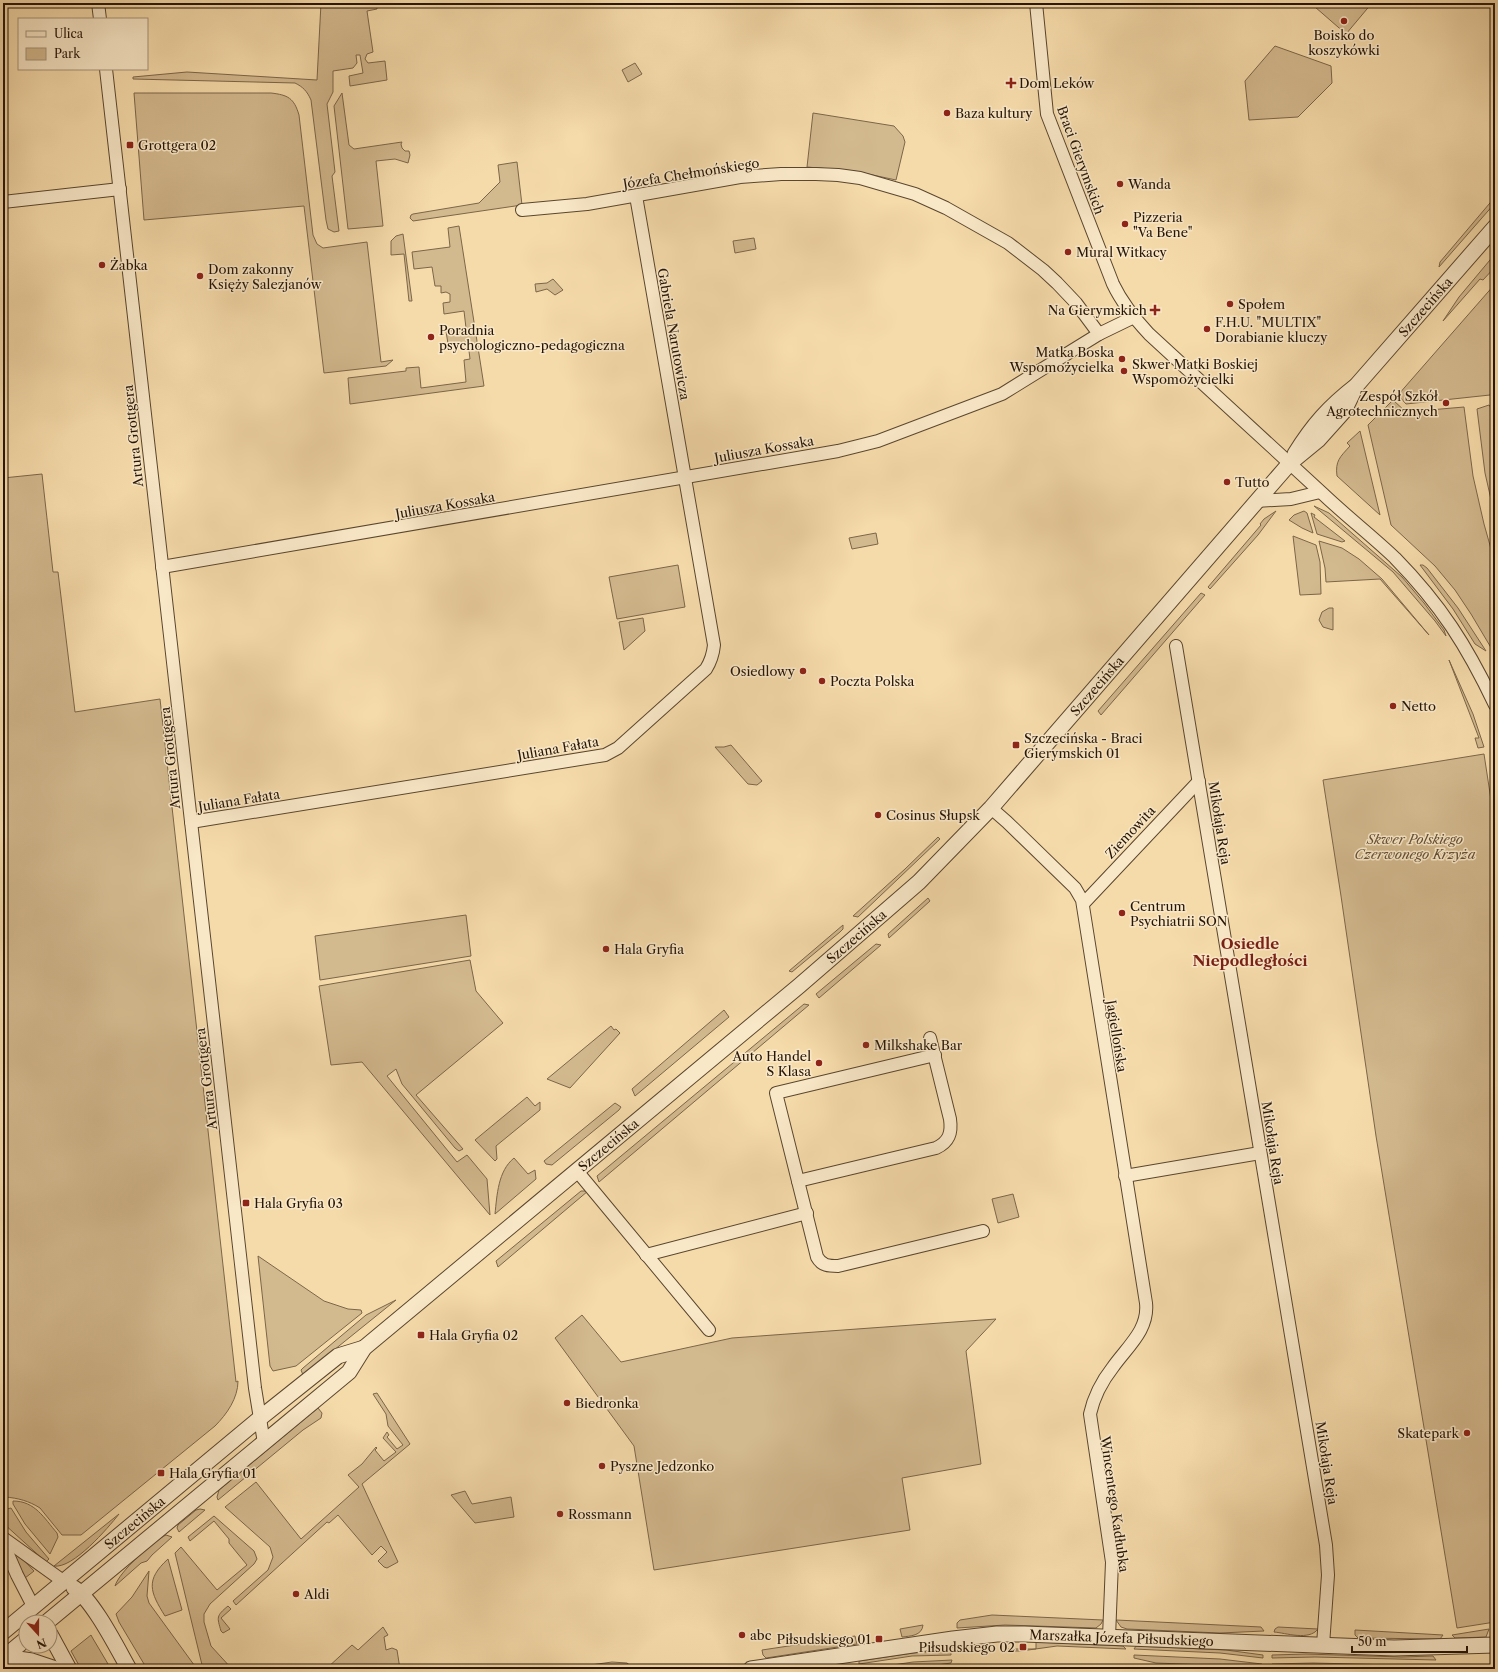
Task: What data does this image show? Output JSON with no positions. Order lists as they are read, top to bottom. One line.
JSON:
{"streets":{"street":["Braci Gierymskich","Józefa Chełmońskiego","Szczecińska","Gabriela Narutowicza","Artura Grottgera","Juliusza Kossaka","Juliana Fałata","Mikołaja Reja","Ziemowita","Jagiellońska","Wincentego Kadłubka","Marszałka Józefa Piłsudskiego"]},"crossings":[["Braci Gierymskich","Juliusza Kossaka"],["Józefa Chełmońskiego","Gabriela Narutowicza"],["Józefa Chełmońskiego","Juliusza Kossaka"],["Szczecińska","Artura Grottgera"],["Szczecińska","Jagiellońska"],["Gabriela Narutowicza","Juliusza Kossaka"],["Gabriela Narutowicza","Juliana Fałata"],["Artura Grottgera","Juliusza Kossaka"],["Artura Grottgera","Juliana Fałata"],["Juliusza Kossaka","Juliana Fałata"],["Mikołaja Reja","Ziemowita"],["Mikołaja Reja","Marszałka Józefa Piłsudskiego"],["Ziemowita","Jagiellońska"],["Jagiellońska","Wincentego Kadłubka"],["Wincentego Kadłubka","Marszałka Józefa Piłsudskiego"]],"districts":["Osiedle Niepodległości"],"parks":["Skwer Polskiego Czerwonego Krzyża"],"places":{"other":["Boisko do koszykówki","Baza kultury","Wanda","Pizzeria \"Va Bene\"","Mural Witkacy","Żabka","Dom zakonny Księży Salezjanów","Społem","F.H.U. \"MULTIX\" Dorabianie kluczy","Poradnia psychologiczno-pedagogiczna","Matka Boska Wspomożycielka","Skwer Matki Boskiej Wspomożycielki","Zespół Szkół Agrotechnicznych","Tutto","Osiedlowy","Poczta Polska","Netto","Cosinus Słupsk","Centrum Psychiatrii SON","Hala Gryfia","Milkshake Bar","Auto Handel S Klasa","Biedronka","Skatepark","Pyszne Jedzonko","Rossmann","Aldi","abc"],"health":["Dom Leków","Na Gierymskich"],"transit":["Grottgera 02","Szczecińska - Braci Gierymskich 01","Hala Gryfia 03","Hala Gryfia 02","Hala Gryfia 01","Piłsudskiego 01","Piłsudskiego 02"]},"legend":["Ulica","Park"],"scale_bar":"50 m","north":"bottom"}
